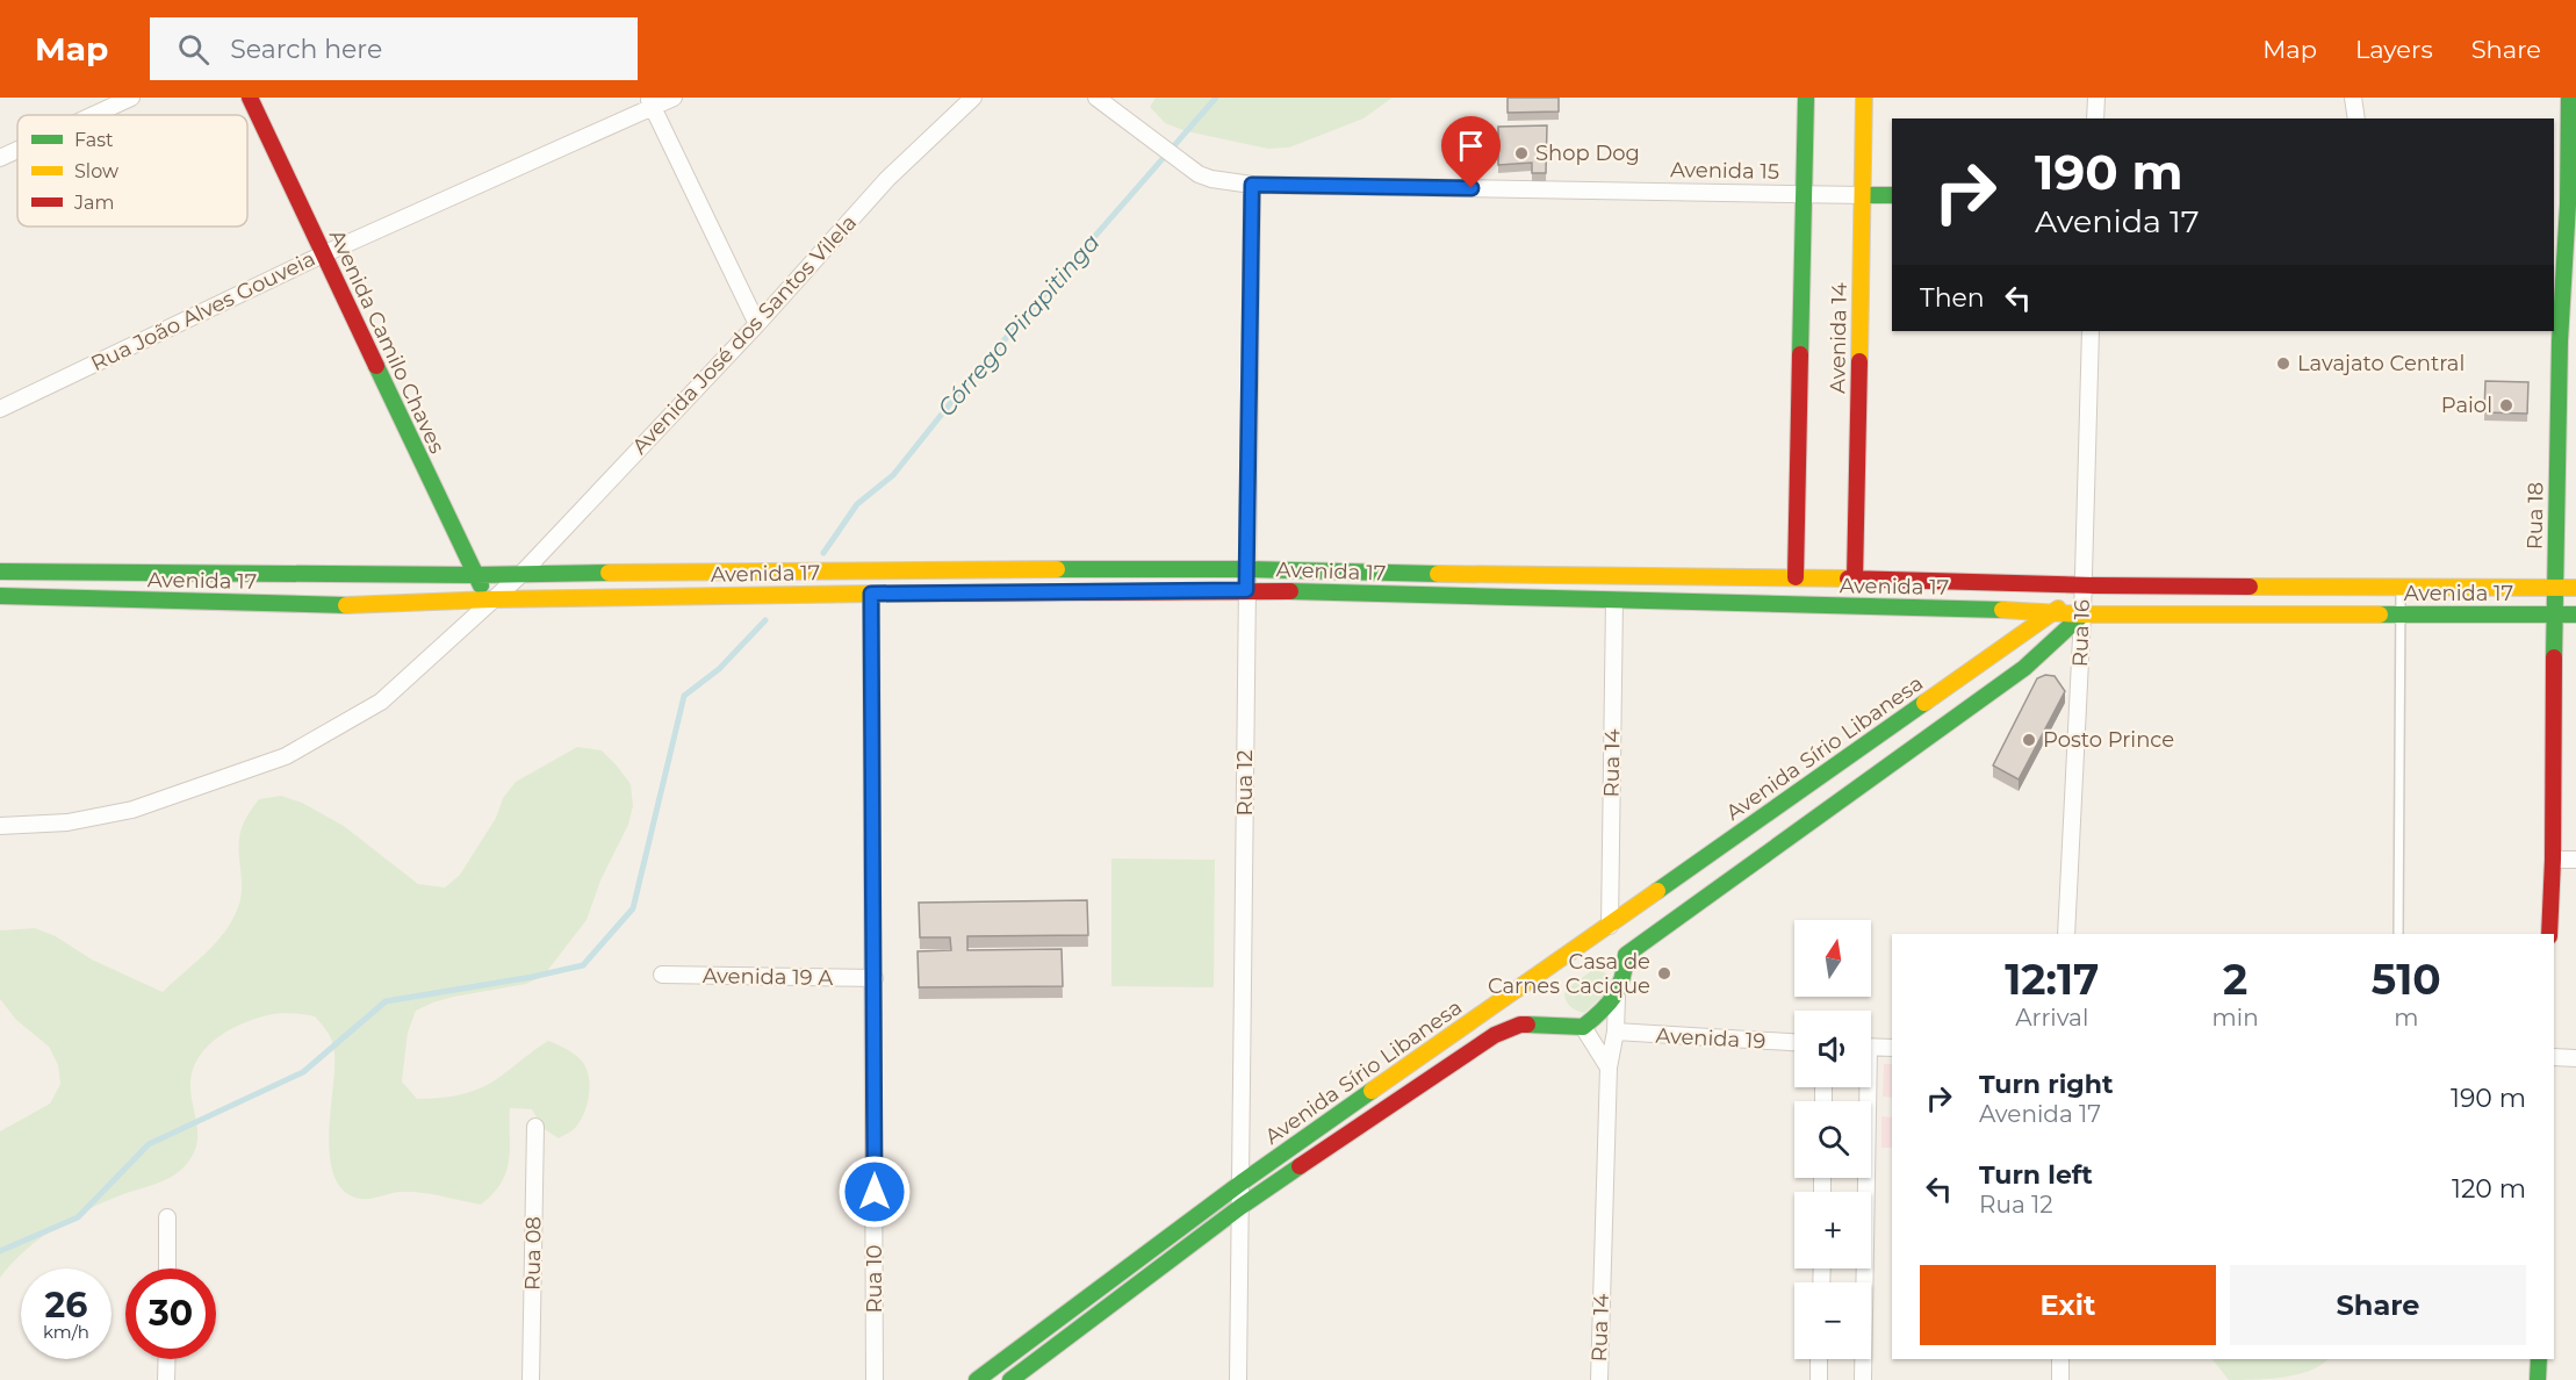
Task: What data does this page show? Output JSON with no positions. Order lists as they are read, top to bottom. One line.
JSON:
{"streets":{"main road":["Avenida 15","Avenida 14","Avenida Camilo Chaves","Rua 18","Avenida 17","Avenida Sírio Libanesa"],"street":["Rua João Alves Gouveia","Avenida José dos Santos Vilela","Rua 16","Rua 14","Rua 12","Avenida 19 A","Avenida 19","Rua 08","Rua 10"]},"crossings":[["Avenida 15","Avenida 14"],["Avenida 15","Rua 12"],["Rua João Alves Gouveia","Avenida Camilo Chaves"],["Avenida José dos Santos Vilela","Avenida Camilo Chaves"],["Avenida José dos Santos Vilela","Avenida 17"],["Avenida 14","Avenida 17"],["Avenida Camilo Chaves","Avenida 17"],["Rua 18","Avenida 17"],["Avenida 17","Rua 16"],["Avenida 17","Avenida Sírio Libanesa"],["Avenida 17","Rua 14"],["Avenida 17","Rua 12"],["Avenida 17","Rua 10"],["Rua 16","Avenida Sírio Libanesa"],["Avenida Sírio Libanesa","Rua 14"],["Avenida Sírio Libanesa","Rua 12"],["Rua 14","Avenida 19"],["Avenida 19 A","Rua 10"]],"water":["Córrego Pirapitinga"],"places":["Shop Dog","Lavajato Central","Paiol","Posto Prince","Casa de Carnes Cacique"],"legend":["Fast","Slow","Jam"],"north":"top","page":{"header":"Map","search":"Search here","nav":["Map","Layers","Share"],"turn":["190 m","Avenida 17"],"then":"Then","map_buttons":["+","−"],"eta":["12:17","Arrival","2","min","510","m"],"list":[{"name":"Turn right","note":"Avenida 17","value":"190 m"},{"name":"Turn left","note":"Rua 12","value":"120 m"}],"buttons":["Exit","Share"],"speed":"26 km/h","limit":"30"}}
